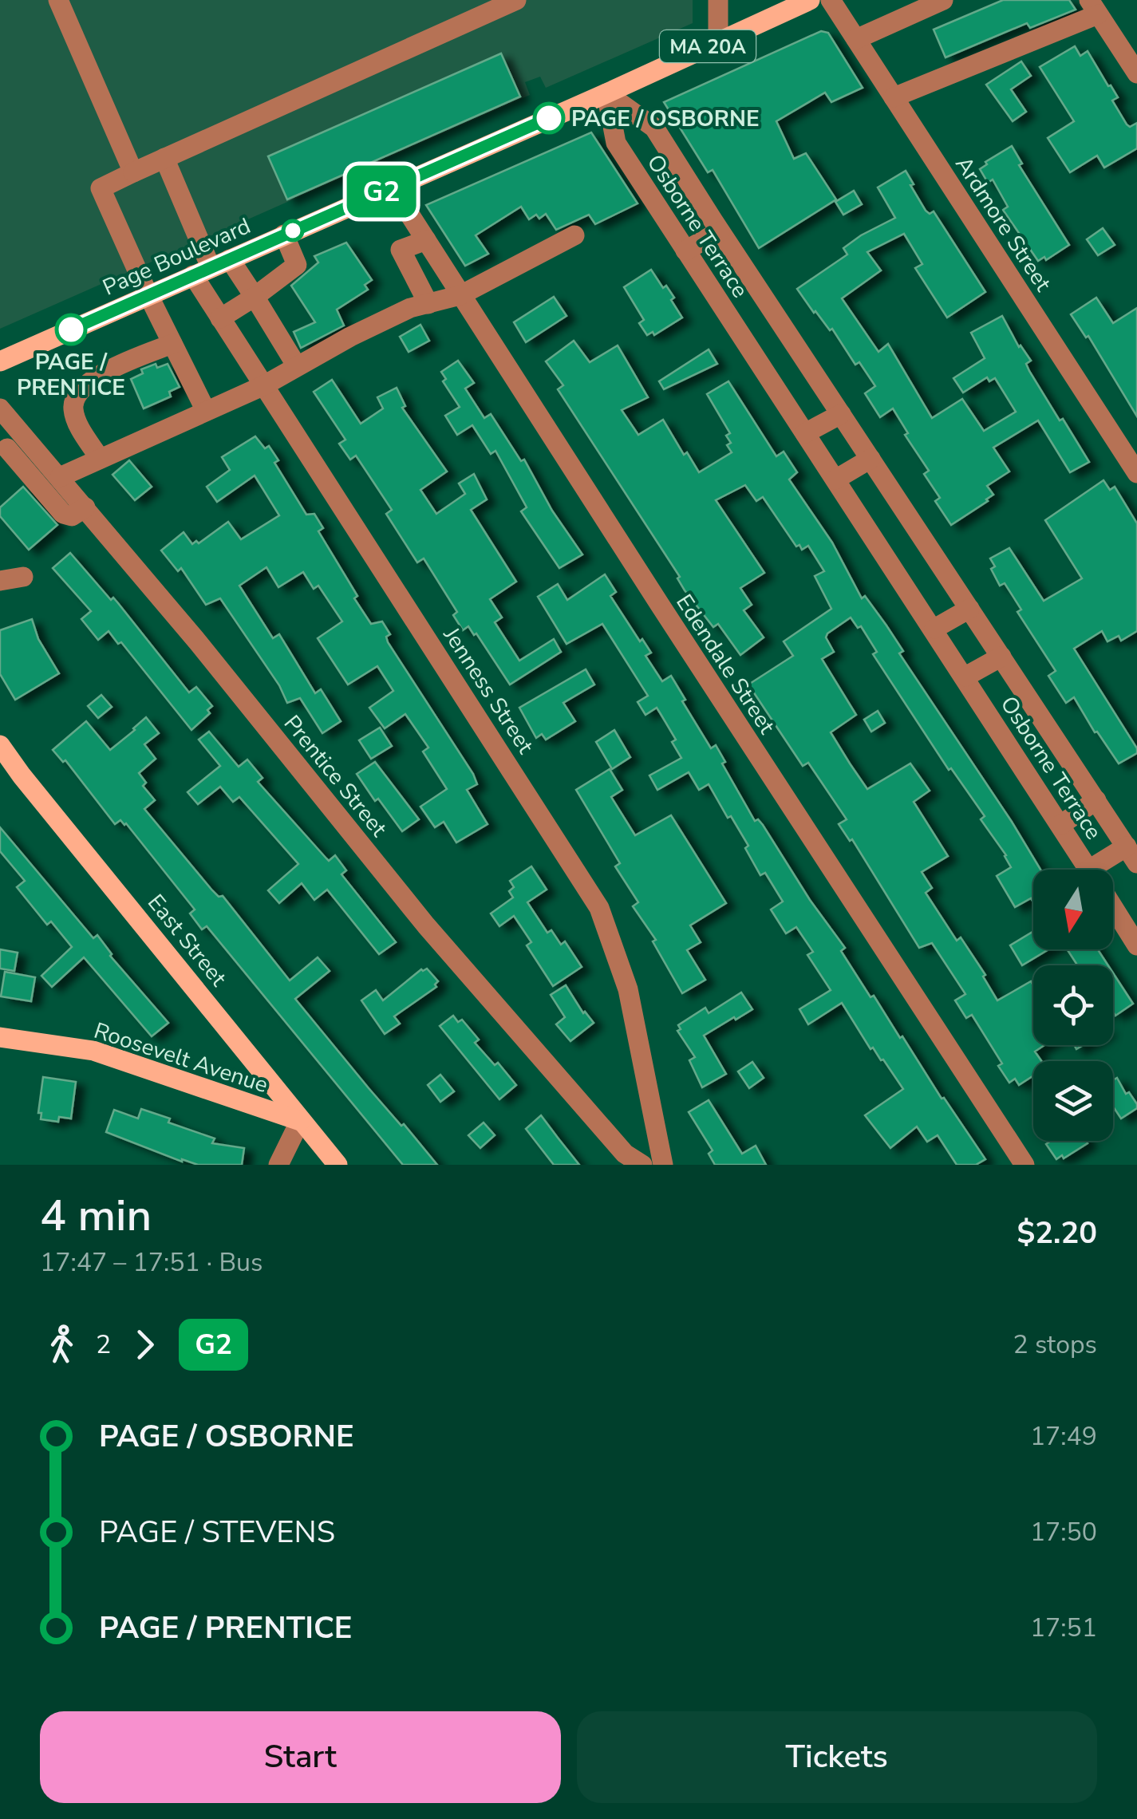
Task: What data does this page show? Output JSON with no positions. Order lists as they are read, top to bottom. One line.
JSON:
{"streets":{"main road":["MA 20A","Page Boulevard","East Street","Roosevelt Avenue"],"street":["Ardmore Street","Osborne Terrace","Edendale Street","Jenness Street","Prentice Street"]},"crossings":[["Osborne Terrace","Page Boulevard"],["Page Boulevard","Edendale Street"],["Page Boulevard","Jenness Street"],["East Street","Roosevelt Avenue"]],"places":["PAGE / OSBORNE","PAGE / PRENTICE"],"lines":["bus line G2"],"north":"bottom","page":{"on_map":"G2","heading":["4 min","17:47 – 17:51 · Bus","$2.20"],"legs":["2","G2","2 stops"],"list":[{"name":"PAGE / OSBORNE","value":"17:49"},{"name":"PAGE / STEVENS","value":"17:50"},{"name":"PAGE / PRENTICE","value":"17:51"}],"buttons":["Start","Tickets"]}}
